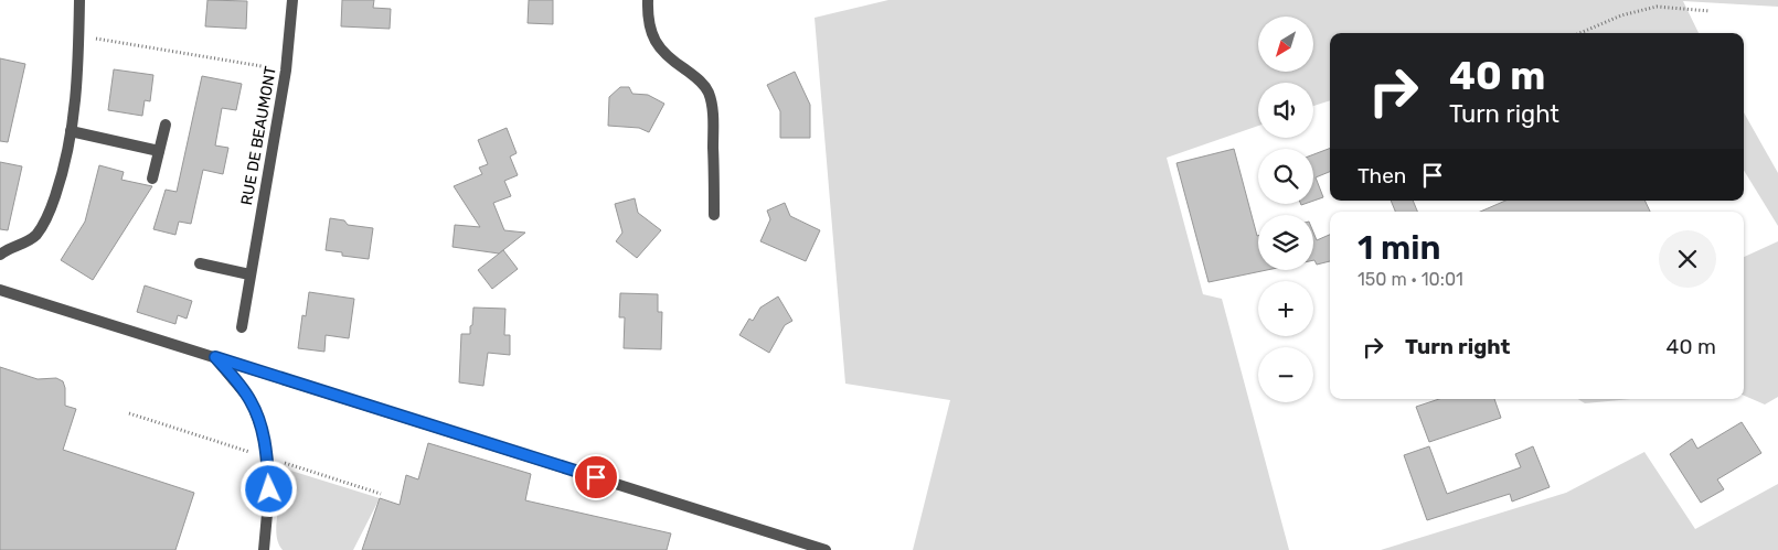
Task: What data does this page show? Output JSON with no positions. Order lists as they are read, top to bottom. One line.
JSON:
{"streets":{"street":["RUE DE BEAUMONT"]},"north":"bottom left","page":{"map_buttons":["+","−"],"turn":["40 m","Turn right"],"then":"Then","heading":["1 min","150 m · 10:01"],"list":[{"name":"Turn right","value":"40 m"}]}}
